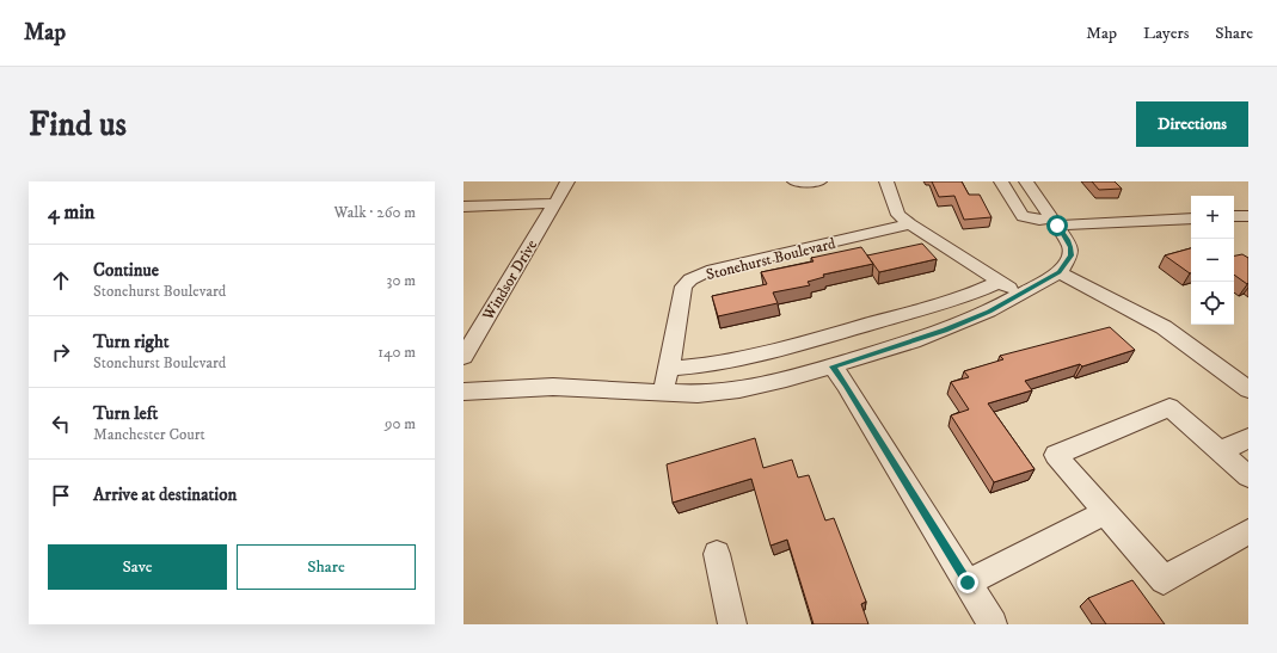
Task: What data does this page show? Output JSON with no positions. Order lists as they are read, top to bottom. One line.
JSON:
{"streets":{"street":["Stonehurst Boulevard","Windsor Drive"]},"page":{"header":"Map","nav":["Map","Layers","Share"],"buttons":["Directions",["Save","Share"]],"title":"Find us","heading":["4 min","Walk · 260 m"],"map_buttons":["+","−"],"list":[["Continue","Stonehurst Boulevard","30 m"],["Turn right","Stonehurst Boulevard","140 m"],["Turn left","Manchester Court","90 m"],"Arrive at destination"]}}
